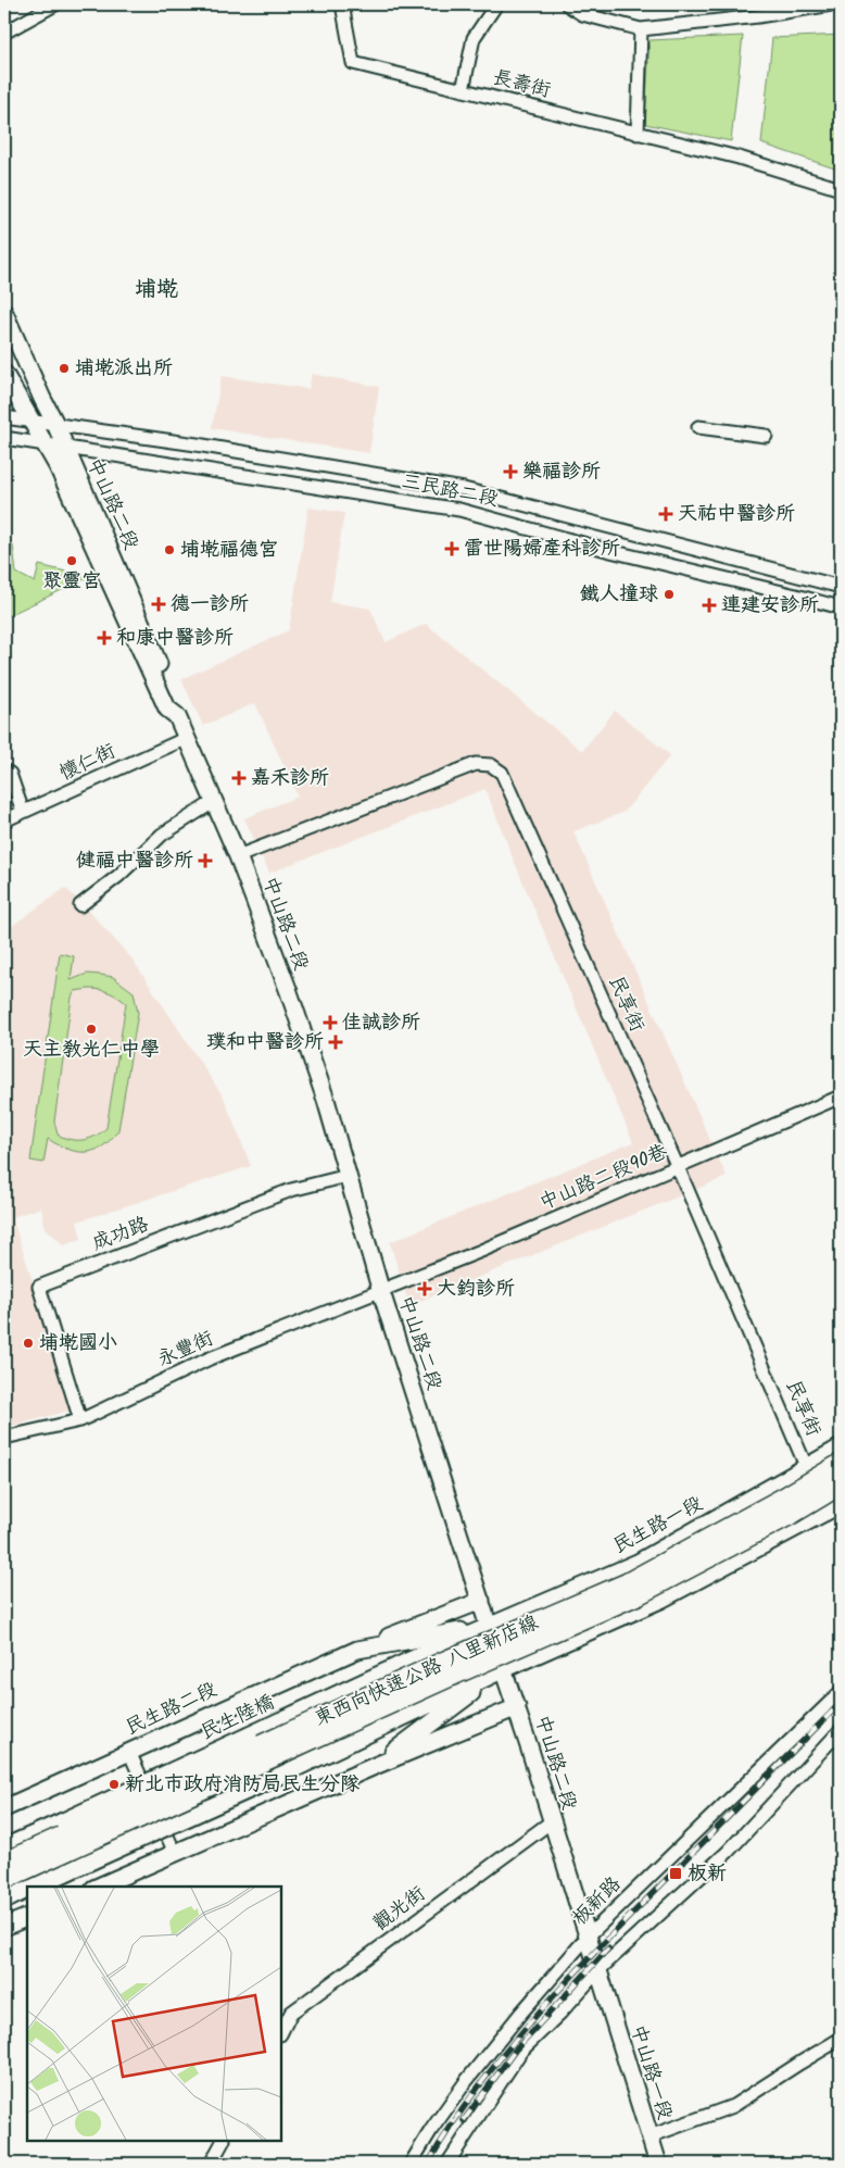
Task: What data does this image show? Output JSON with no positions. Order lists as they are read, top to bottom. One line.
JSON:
{"streets":{"highway":["東西向快速公路 八里新店線"],"main road":["中山路二段","民生路一段","民生路二段","民生陸橋","中山路一段"],"street":["長壽街","三民路二段","懷仁街","民享街","中山路二段90巷","成功路","永豐街","板新路","觀光街"]},"crossings":[["三民路二段","中山路二段"],["中山路二段","懷仁街"],["中山路二段","民享街"],["中山路二段","中山路二段90巷"],["中山路二段","成功路"],["中山路二段","永豐街"],["中山路二段","民生路一段"],["中山路二段","民生路二段"],["中山路二段","民生陸橋"],["中山路二段","板新路"],["中山路二段","觀光街"],["中山路二段","中山路一段"],["民享街","中山路二段90巷"],["民享街","民生路一段"],["中山路二段90巷","永豐街"],["成功路","永豐街"],["民生路一段","民生路二段"],["民生路一段","民生陸橋"],["民生路二段","民生陸橋"]],"districts":["埔墘"],"places":{"other":["埔墘派出所","埔墘福德宮","聚靈宮","鐵人撞球","天主教光仁中學","埔墘國小","新北市政府消防局民生分隊"],"health":["樂福診所","天祐中醫診所","雷世陽婦產科診所","德一診所","連建安診所","和康中醫診所","嘉禾診所","健福中醫診所","佳誠診所","璞和中醫診所","大鈞診所"],"transit":["板新"]}}
